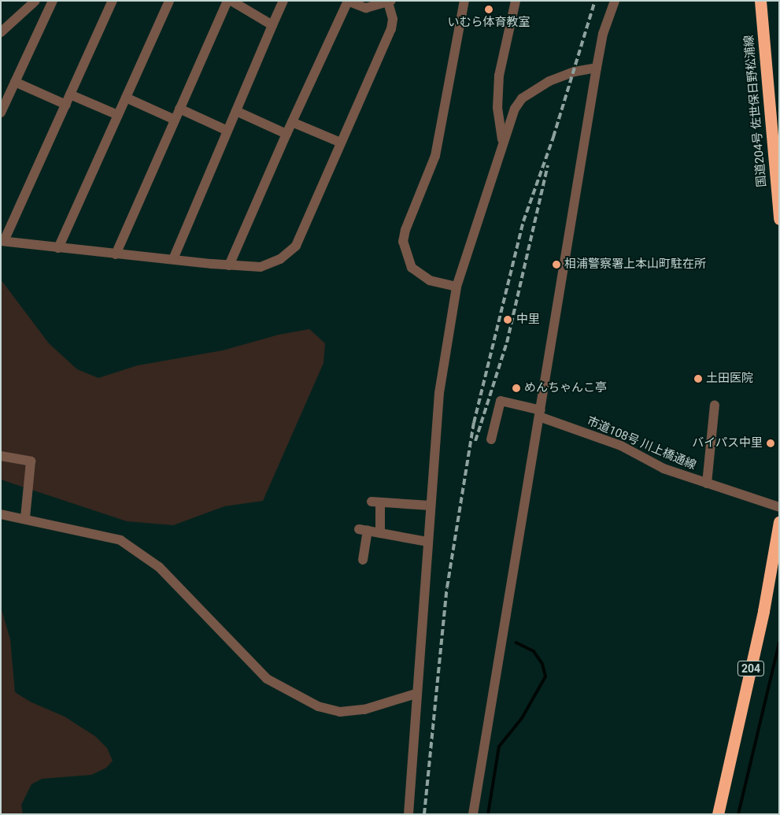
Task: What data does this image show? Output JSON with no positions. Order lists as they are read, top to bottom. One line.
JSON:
{"streets":{"highway":["国道204号 佐世保日野松浦線","204"],"street":["市道108号 川上橋通線"]},"places":["いむら体育教室","相浦警察署上本山町駐在所","中里","土田医院","めんちゃんこ亭","バイパス中里"]}
